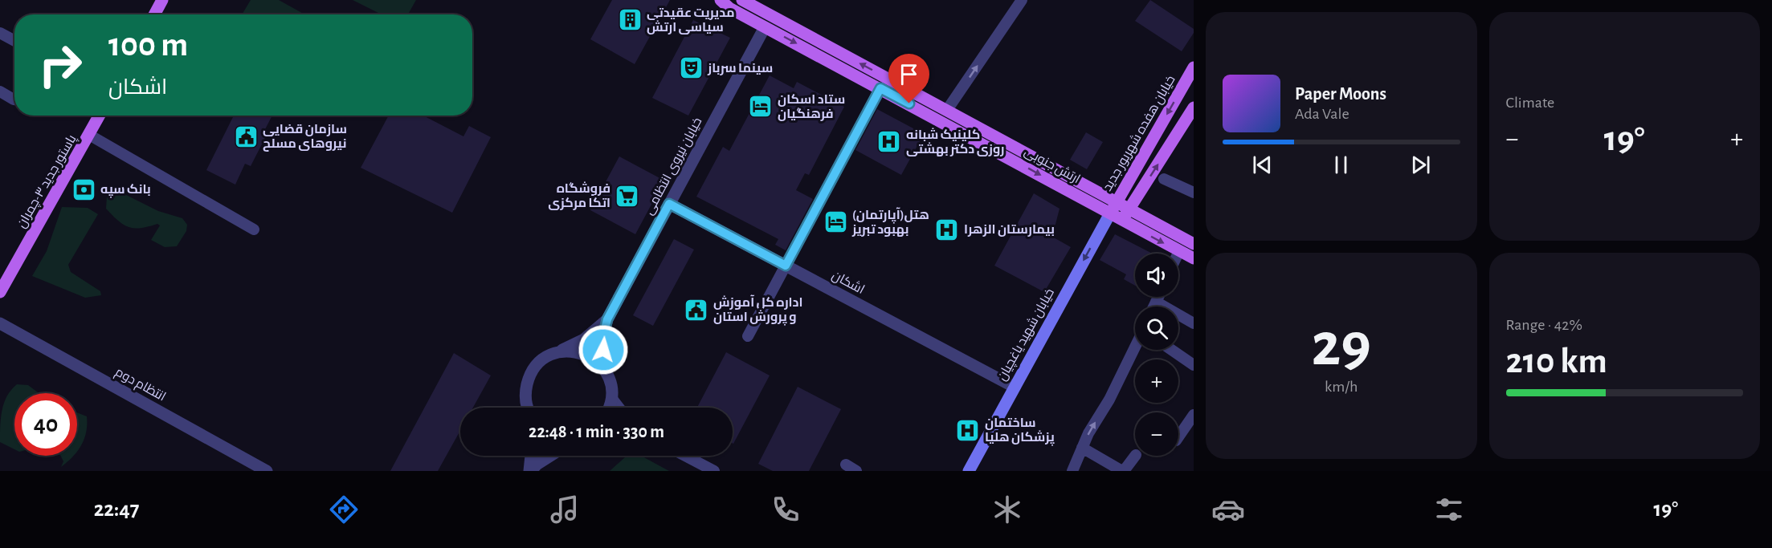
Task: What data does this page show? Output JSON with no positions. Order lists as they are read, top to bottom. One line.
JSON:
{"streets":{"main road":["خیابان هفده شهریور جدید","ارتش جنوبی","پاستور جدید ۳-چمران","خیابان شهید یاغچیان"],"street":["خیابان نیروی انتظامی","اشکان","انتظام دوم"]},"crossings":[["خیابان هفده شهریور جدید","ارتش جنوبی"],["خیابان هفده شهریور جدید","خیابان شهید یاغچیان"],["ارتش جنوبی","خیابان نیروی انتظامی"],["ارتش جنوبی","خیابان شهید یاغچیان"],["خیابان نیروی انتظامی","اشکان"],["اشکان","خیابان شهید یاغچیان"]],"one_way":["خیابان شهید یاغچیان"],"places":{"building":["مدیریت عقیدتی سیاسی ارتش"],"theatre":["سینما سرباز"],"hotel":["ستاد اسکان فرهنگیان","هتل(آپارتمان) بهبود تبریز"],"public building":["سازمان قضایی نیروهای مسلح","اداره کل آموزش و پرورش استان"],"hospital":["کلینیک شبانه روزی دکتر بهشتی","بیمارستان الزهرا","ساختمان پزشکان هلیا"],"bank":["بانک سپه"],"supermarket":["فروشگاه اتکا مرکزی"]},"page":{"tile":["Climate",["29","km/h"],["Range · 42%","210 km"]],"turn":["100 m","اشکان"],"song":["Paper Moons","Ada Vale"],"heat":["−","19°","+"],"map_buttons":["+","−"],"limit":"40","trip":"22:48 · 1 min · 330 m","tabs":["22:47","19°"]}}
